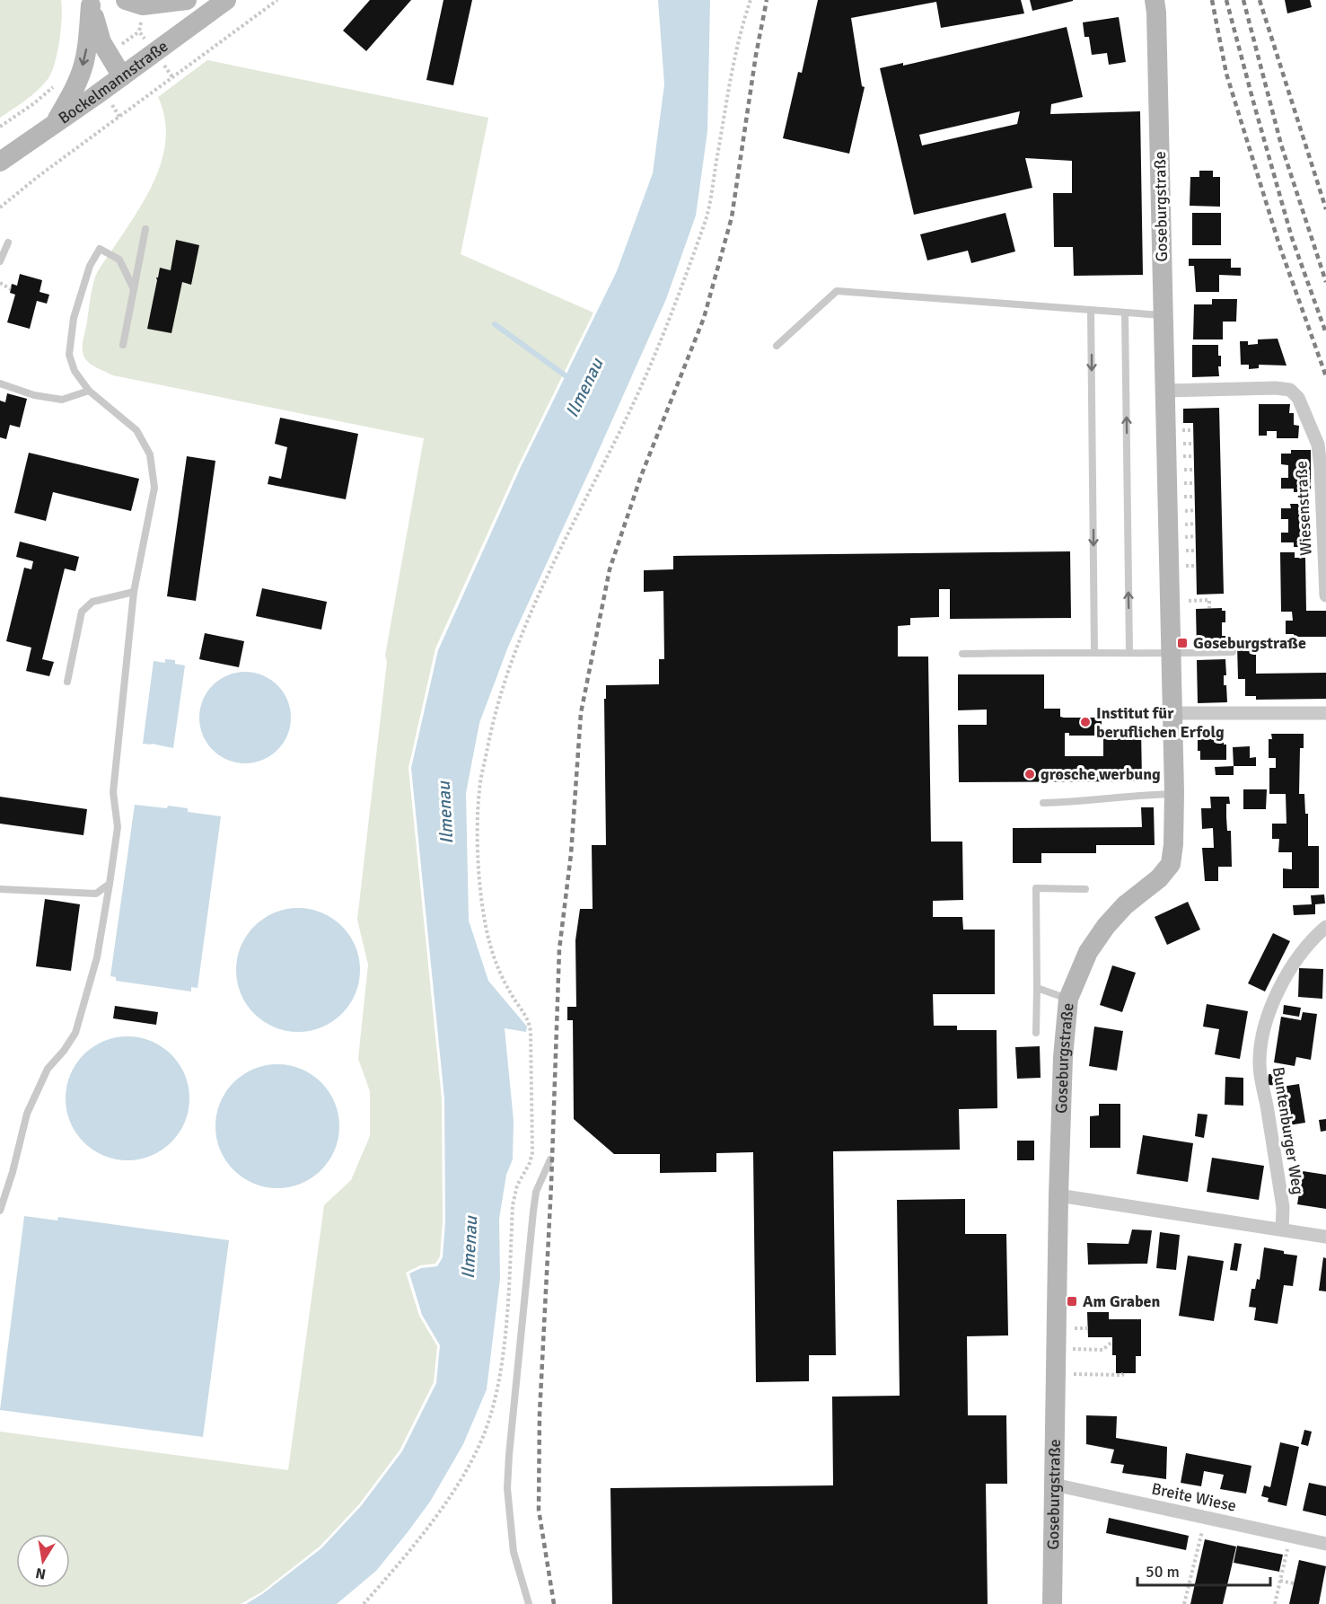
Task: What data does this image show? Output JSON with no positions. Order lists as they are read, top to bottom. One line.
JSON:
{"streets":{"street":["Bockelmannstraße","Goseburgstraße","Wiesenstraße","Buntenburger Weg","Breite Wiese"]},"crossings":[["Goseburgstraße","Wiesenstraße"],["Goseburgstraße","Breite Wiese"]],"water":["Ilmenau"],"places":{"transit":["Goseburgstraße","Am Graben"],"other":["Institut für beruflichen Erfolg","grosche werbung"]},"scale_bar":"50 m","north":"bottom"}
